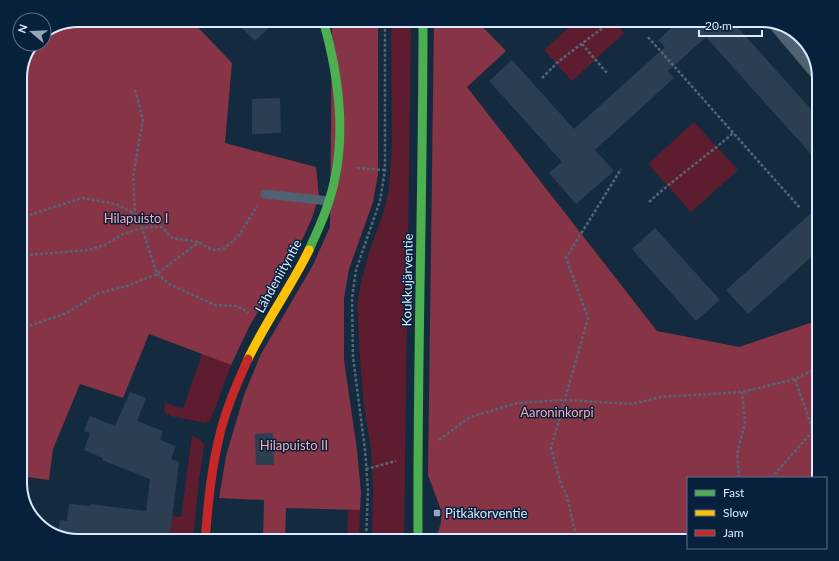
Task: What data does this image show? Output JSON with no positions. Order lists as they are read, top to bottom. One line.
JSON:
{"streets":{"street":["Lähdeniityntie","Koukkujärventie"]},"parks":["Hilapuisto I","Aaroninkorpi","Hilapuisto II"],"places":{"transit":["Pitkäkorventie"]},"legend":["Fast","Slow","Jam"],"scale_bar":"20 m","north":"left"}
